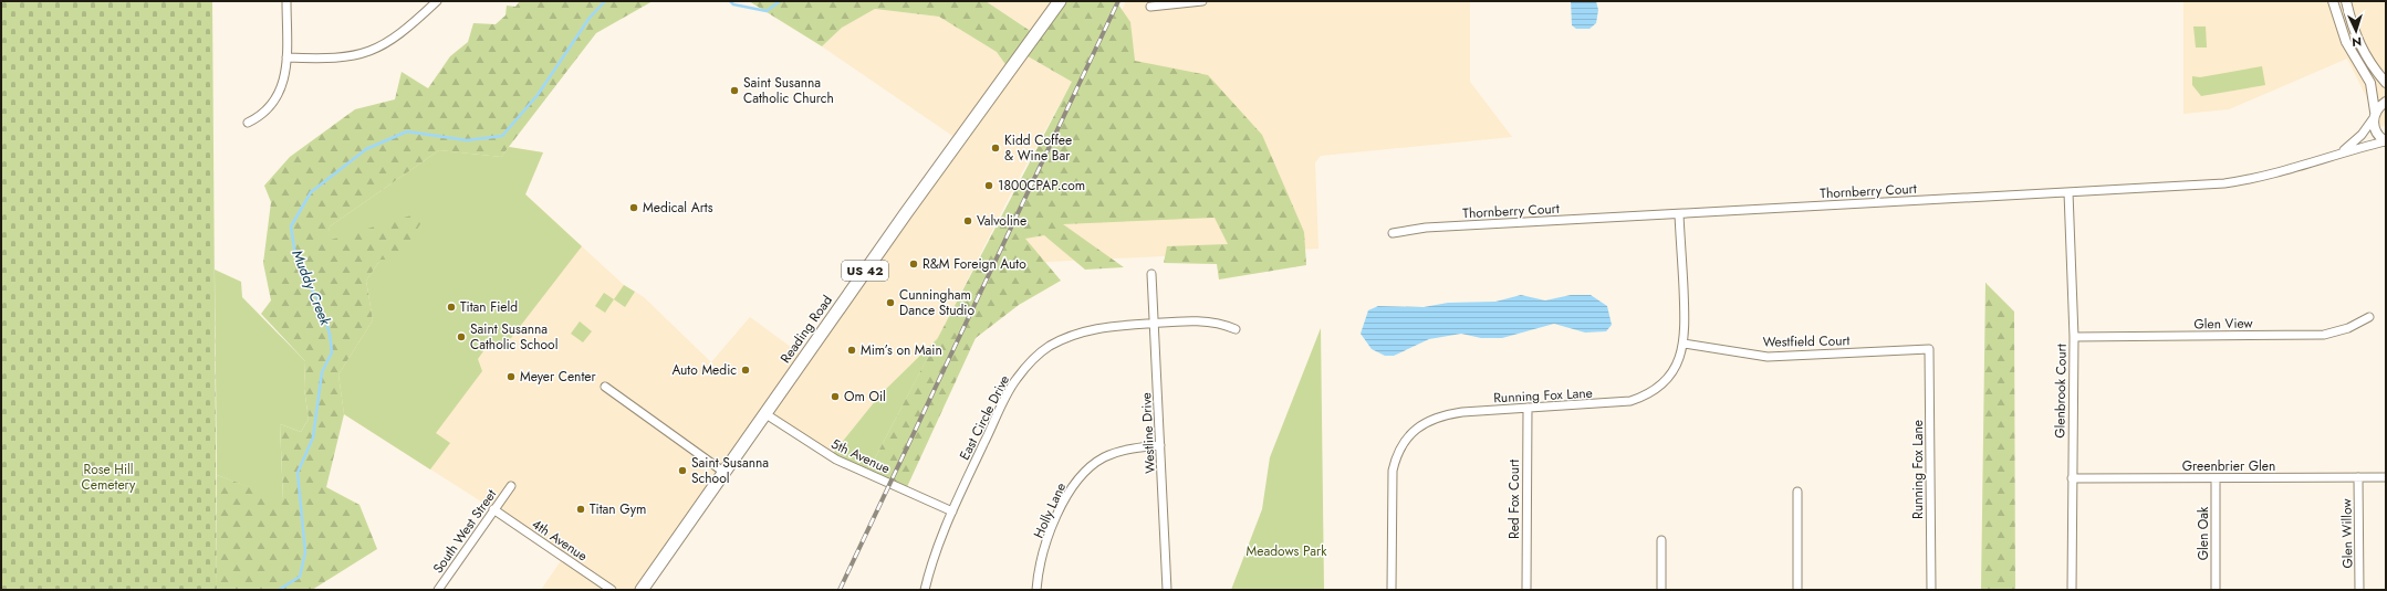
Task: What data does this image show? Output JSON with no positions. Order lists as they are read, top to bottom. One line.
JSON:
{"streets":{"main road":["US 42","Reading Road"],"street":["Thornberry Court","Glen View","Westfield Court","Glenbrook Court","Running Fox Lane","East Circle Drive","Westline Drive","5th Avenue","Greenbrier Glen","Red Fox Court","Holly Lane","South West Street","Glen Oak","Glen Willow","4th Avenue"]},"crossings":[["Thornberry Court","Glenbrook Court"],["Thornberry Court","Running Fox Lane"],["Glen View","Glenbrook Court"],["Reading Road","5th Avenue"],["Westfield Court","Running Fox Lane"],["Glenbrook Court","Greenbrier Glen"],["Running Fox Lane","Red Fox Court"],["East Circle Drive","Westline Drive"],["East Circle Drive","5th Avenue"],["Westline Drive","Holly Lane"],["Greenbrier Glen","Glen Oak"],["Greenbrier Glen","Glen Willow"],["South West Street","4th Avenue"]],"water":["Muddy Creek"],"parks":["Rose Hill Cemetery","Meadows Park"],"places":["Saint Susanna Catholic Church","Kidd Coffee & Wine Bar","1800CPAP.com","Medical Arts","Valvoline","R&M Foreign Auto","Cunningham Dance Studio","Titan Field","Saint Susanna Catholic School","Mim’s on Main","Auto Medic","Meyer Center","Om Oil","Saint Susanna School","Titan Gym"],"north":"bottom"}
